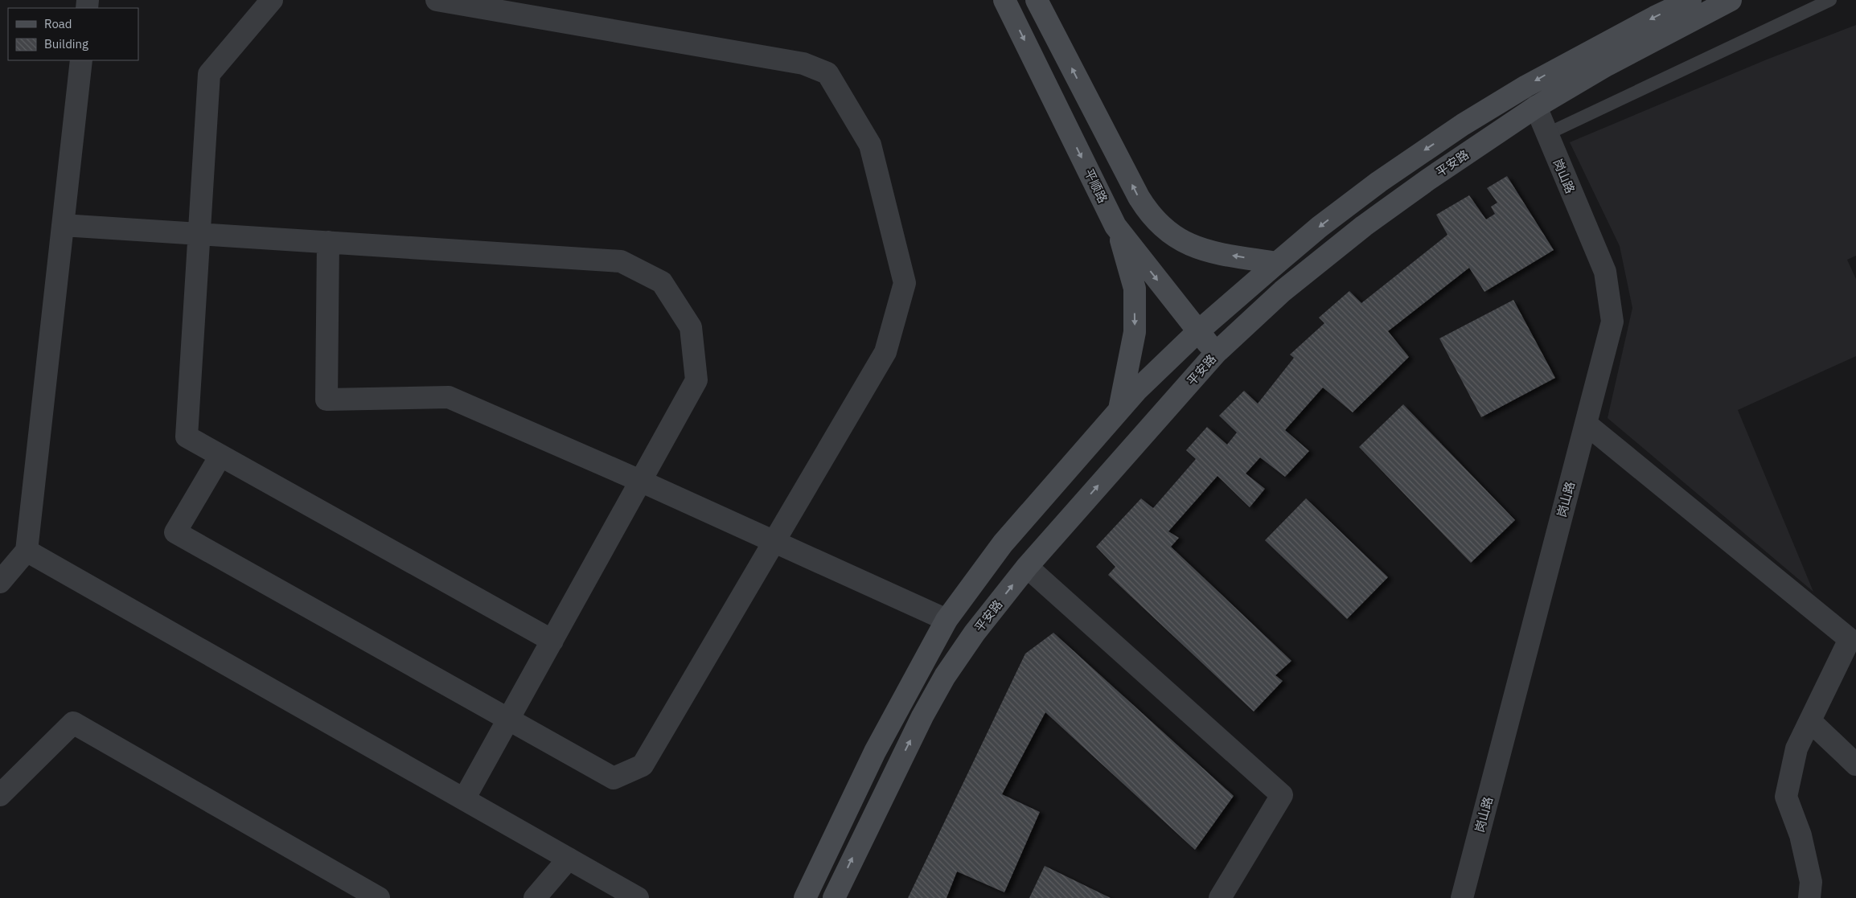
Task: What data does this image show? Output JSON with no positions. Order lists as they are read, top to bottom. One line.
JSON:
{"streets":{"main road":["平安路","平顺路"],"street":["岗山路"]},"crossings":[["平安路","岗山路"],["平安路","平顺路"]],"legend":["Road","Building"]}
